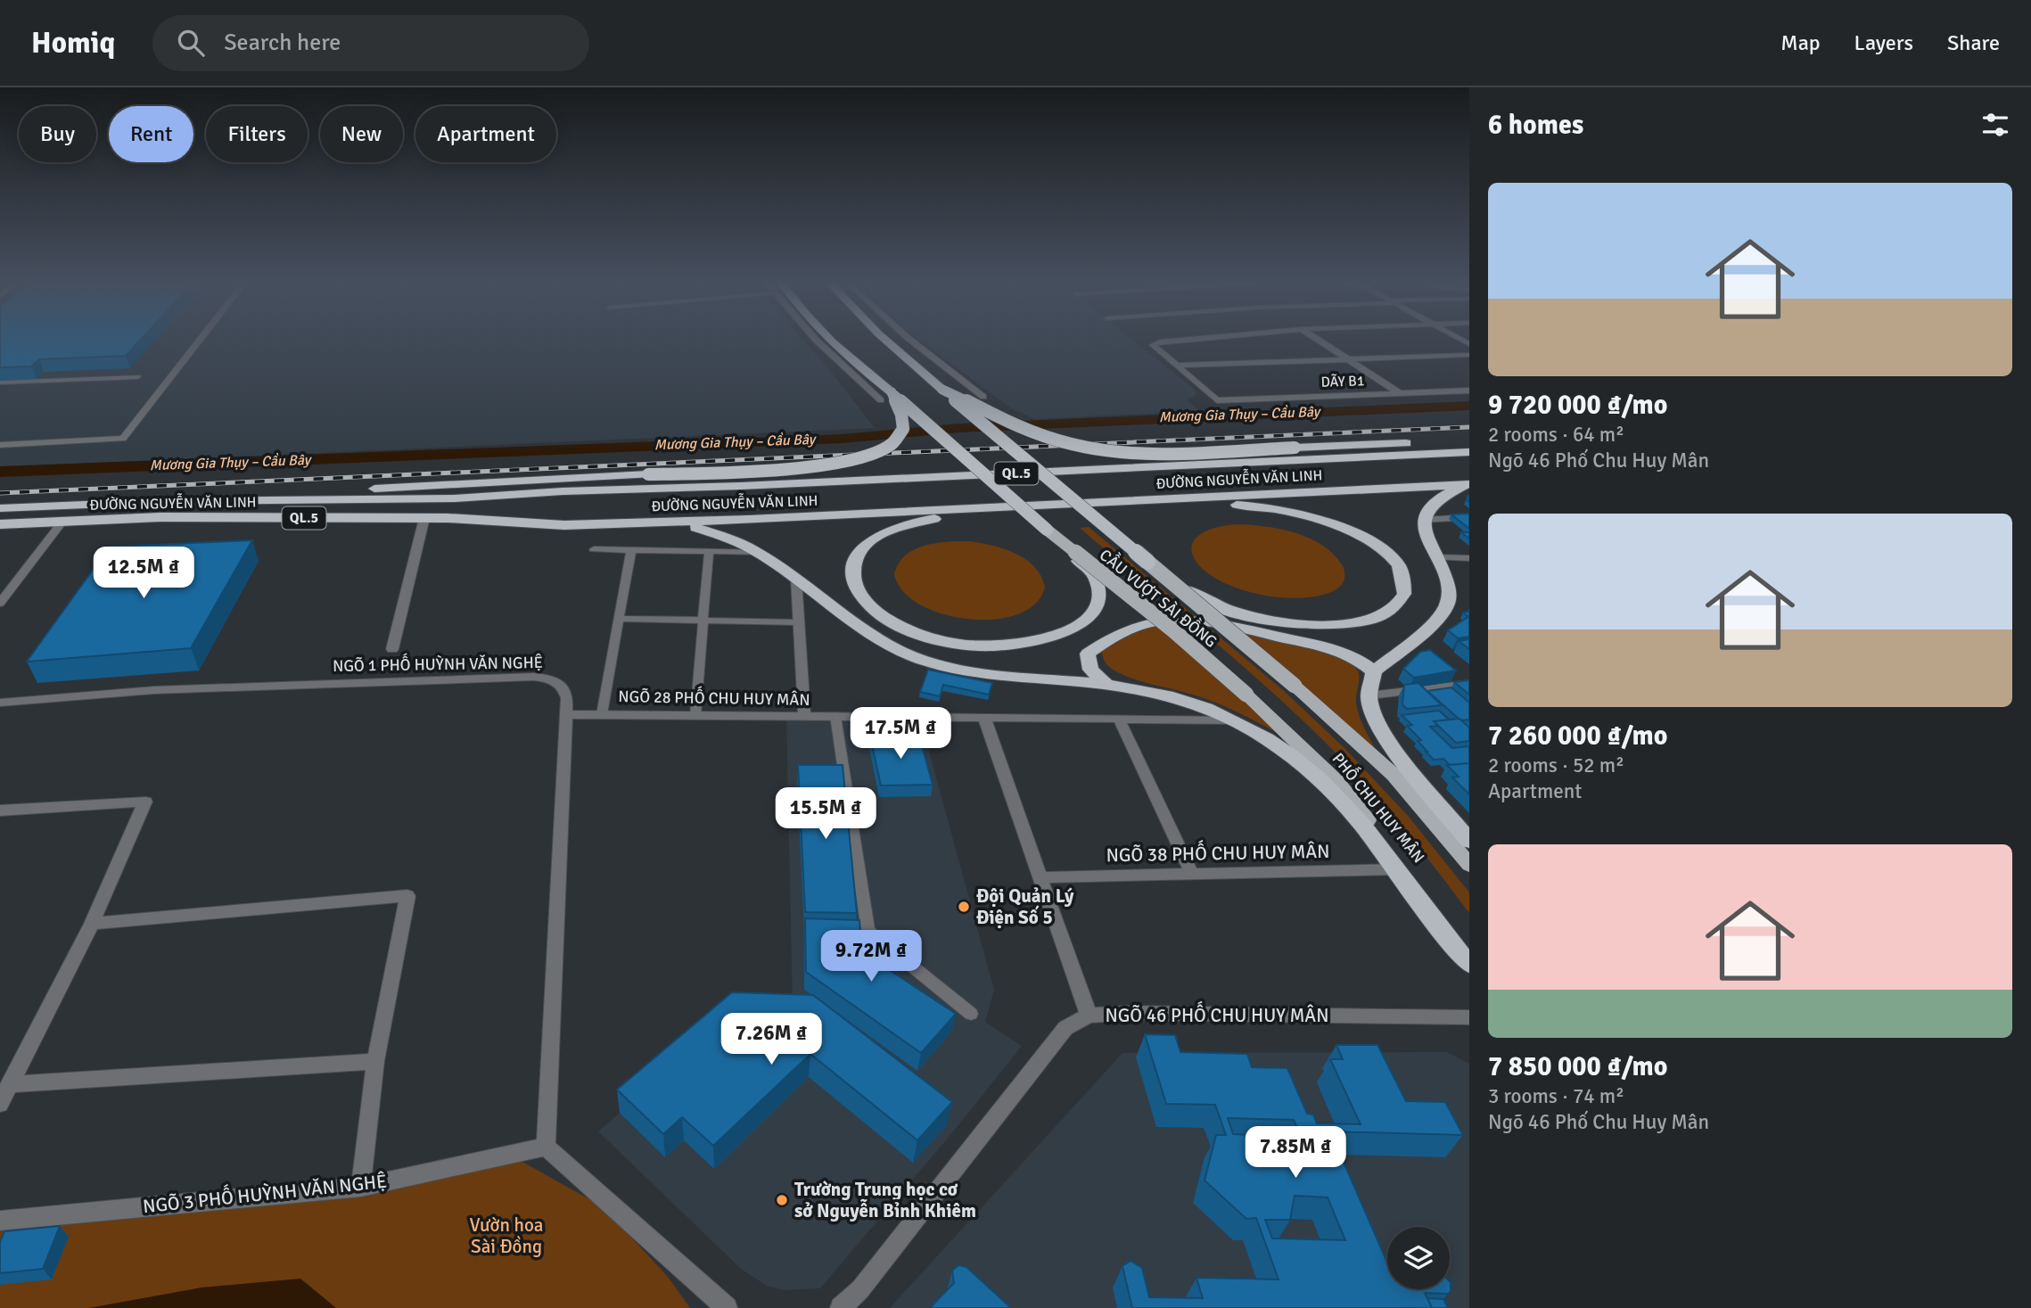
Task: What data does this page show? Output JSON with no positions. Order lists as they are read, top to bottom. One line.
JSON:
{"streets":{"highway":["QL.5","ĐƯỜNG NGUYỄN VĂN LINH","CẦU VƯỢT SÀI ĐỒNG"],"main road":["PHỐ CHU HUY MÂN"],"street":["DÃY B1","NGÕ 1 PHỐ HUỲNH VĂN NGHỆ","NGÕ 28 PHỐ CHU HUY MÂN","NGÕ 38 PHỐ CHU HUY MÂN","NGÕ 46 PHỐ CHU HUY MÂN","NGÕ 3 PHỐ HUỲNH VĂN NGHỆ"]},"crossings":[["CẦU VƯỢT SÀI ĐỒNG","PHỐ CHU HUY MÂN"],["NGÕ 1 PHỐ HUỲNH VĂN NGHỆ","NGÕ 28 PHỐ CHU HUY MÂN"],["NGÕ 1 PHỐ HUỲNH VĂN NGHỆ","NGÕ 3 PHỐ HUỲNH VĂN NGHỆ"]],"water":["Mương Gia Thụy – Cầu Bây"],"parks":["Vườn hoa Sài Đồng"],"places":["Đội Quản Lý Điện Số 5","Trường Trung học cơ sở Nguyễn Bỉnh Khiêm"],"page":{"header":"Homiq","search":"Search here","nav":["Map","Layers","Share"],"heading":"6 homes","chip":["Buy","Rent","Filters","New","Apartment"],"list":[{"name":"9 720 000 ₫/mo","note":"2 rooms · 64 m² · Ngõ 46 Phố Chu Huy Mân"},{"name":"7 260 000 ₫/mo","note":"2 rooms · 52 m² · Apartment"},{"name":"7 850 000 ₫/mo","note":"3 rooms · 74 m² · Ngõ 46 Phố Chu Huy Mân"}],"price":["12.5M ₫","17.5M ₫","15.5M ₫","9.72M ₫","7.26M ₫","7.85M ₫"]}}
